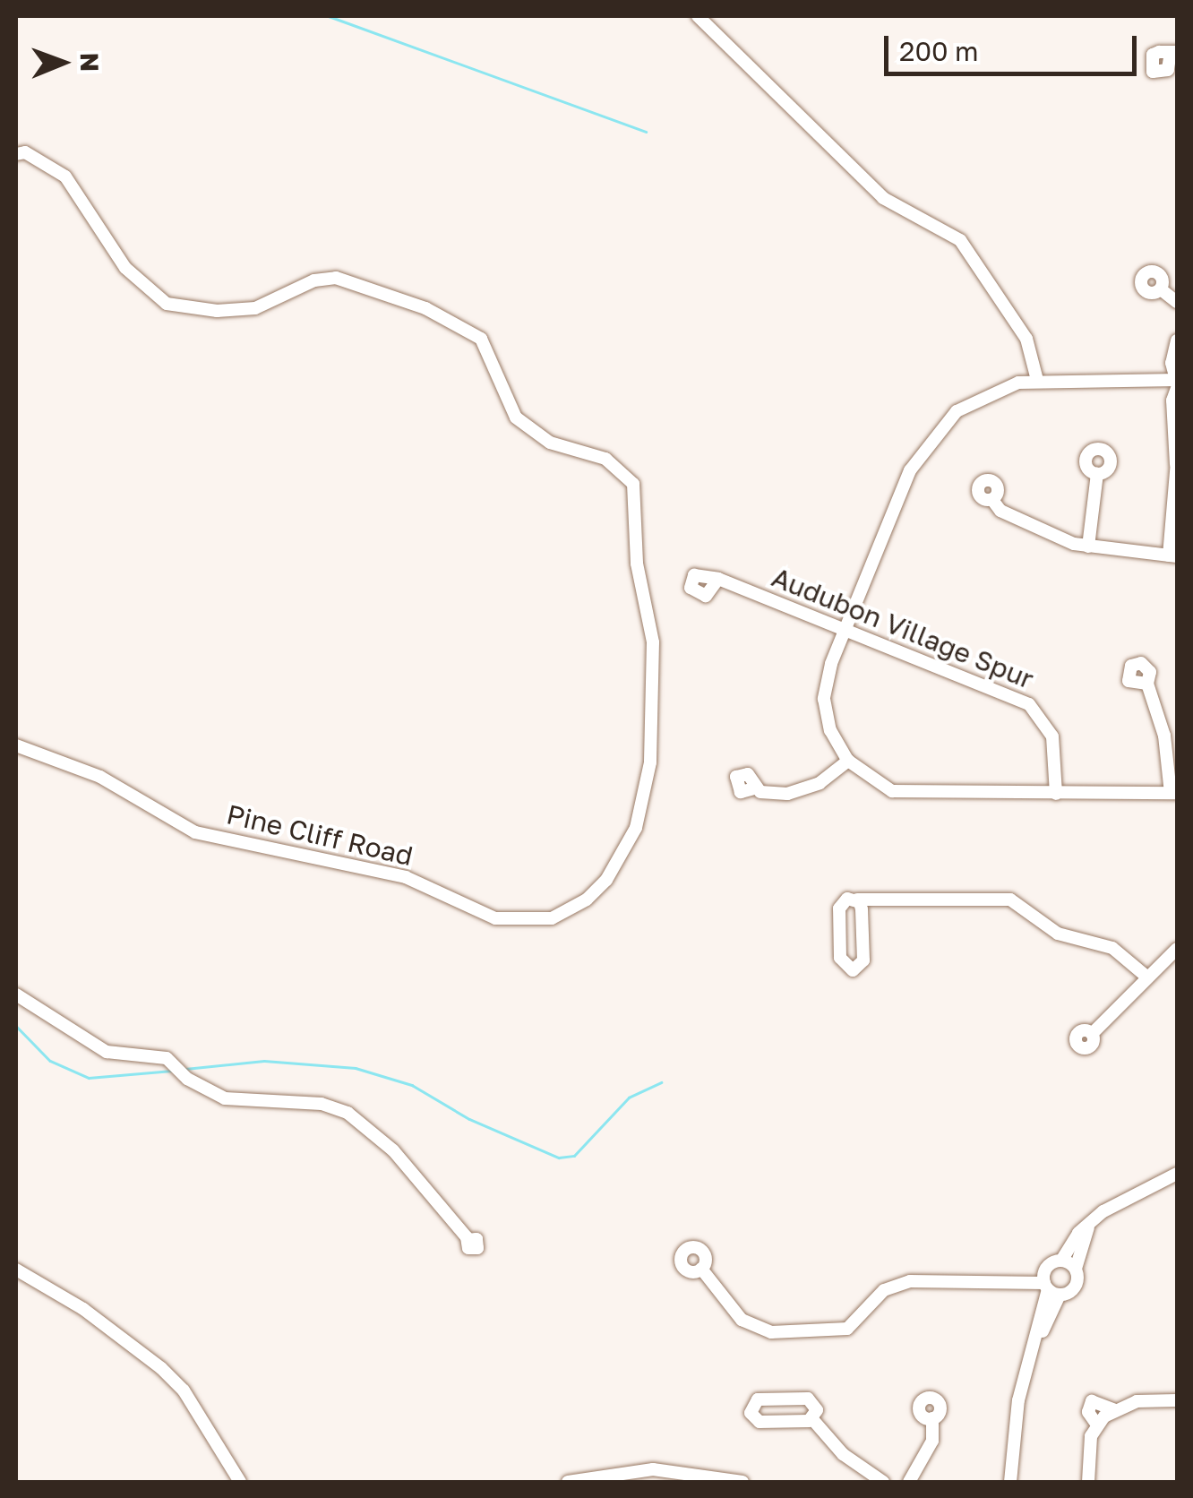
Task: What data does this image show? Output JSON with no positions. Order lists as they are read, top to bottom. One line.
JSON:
{"streets":{"street":["Audubon Village Spur","Pine Cliff Road"]},"scale_bar":"200 m","north":"right"}
